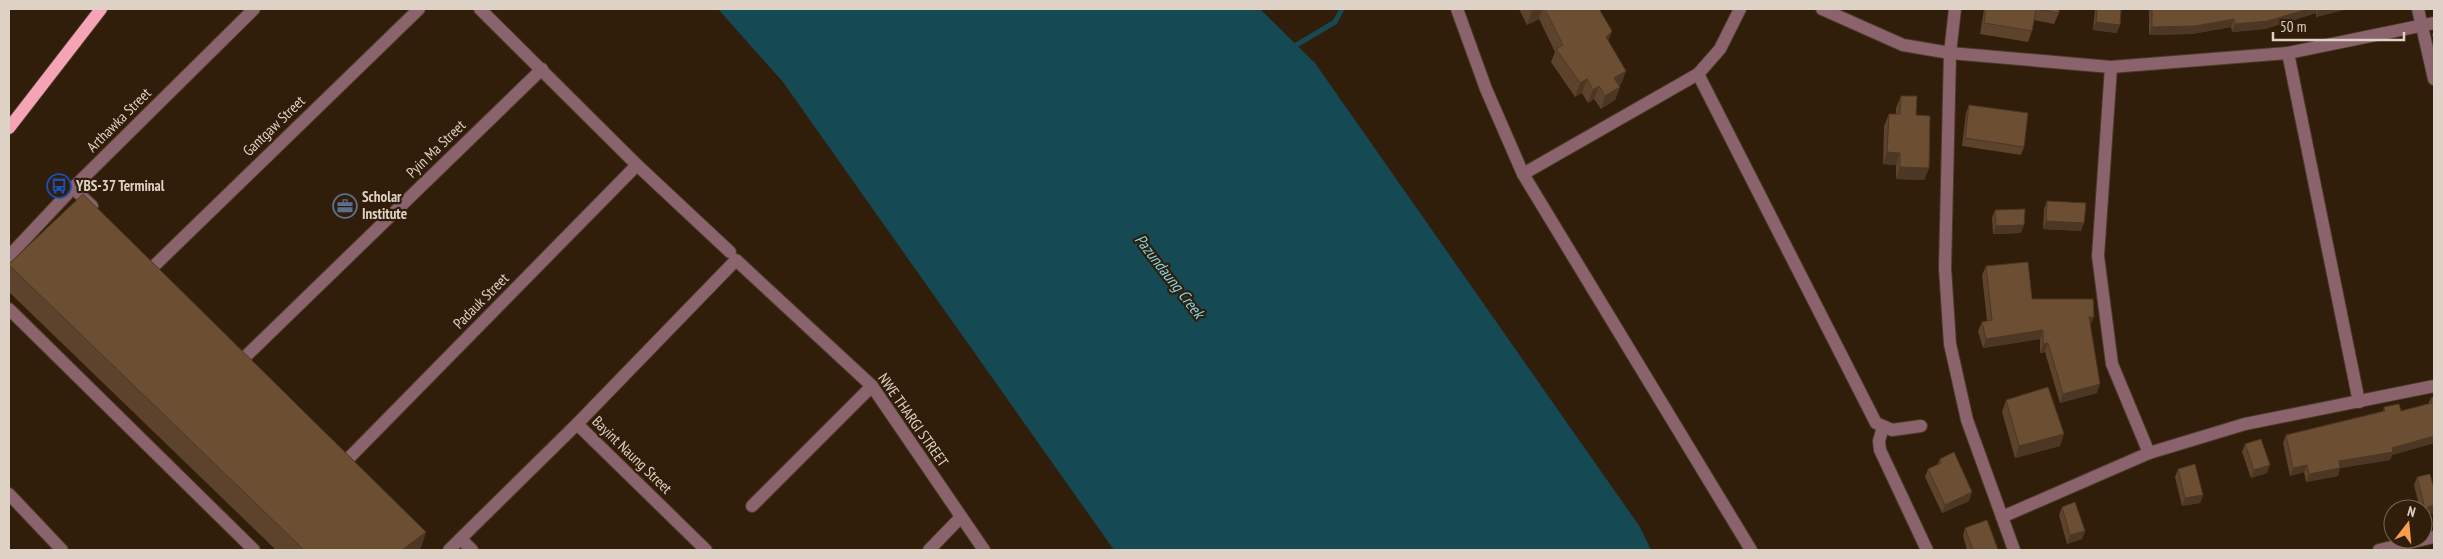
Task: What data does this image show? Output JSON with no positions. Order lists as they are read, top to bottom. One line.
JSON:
{"streets":{"street":["Arthawka Street","Gantgaw Street","Pyin Ma Street","Padauk Street","NWE THARGI STREET","Bayint Naung Street"]},"crossings":[["Pyin Ma Street","NWE THARGI STREET"],["Padauk Street","NWE THARGI STREET"]],"water":["Pazundaung Creek"],"places":{"bus stop":["YBS-37 Terminal"],"office":["Scholar Institute"]},"scale_bar":"50 m","north":"top"}
